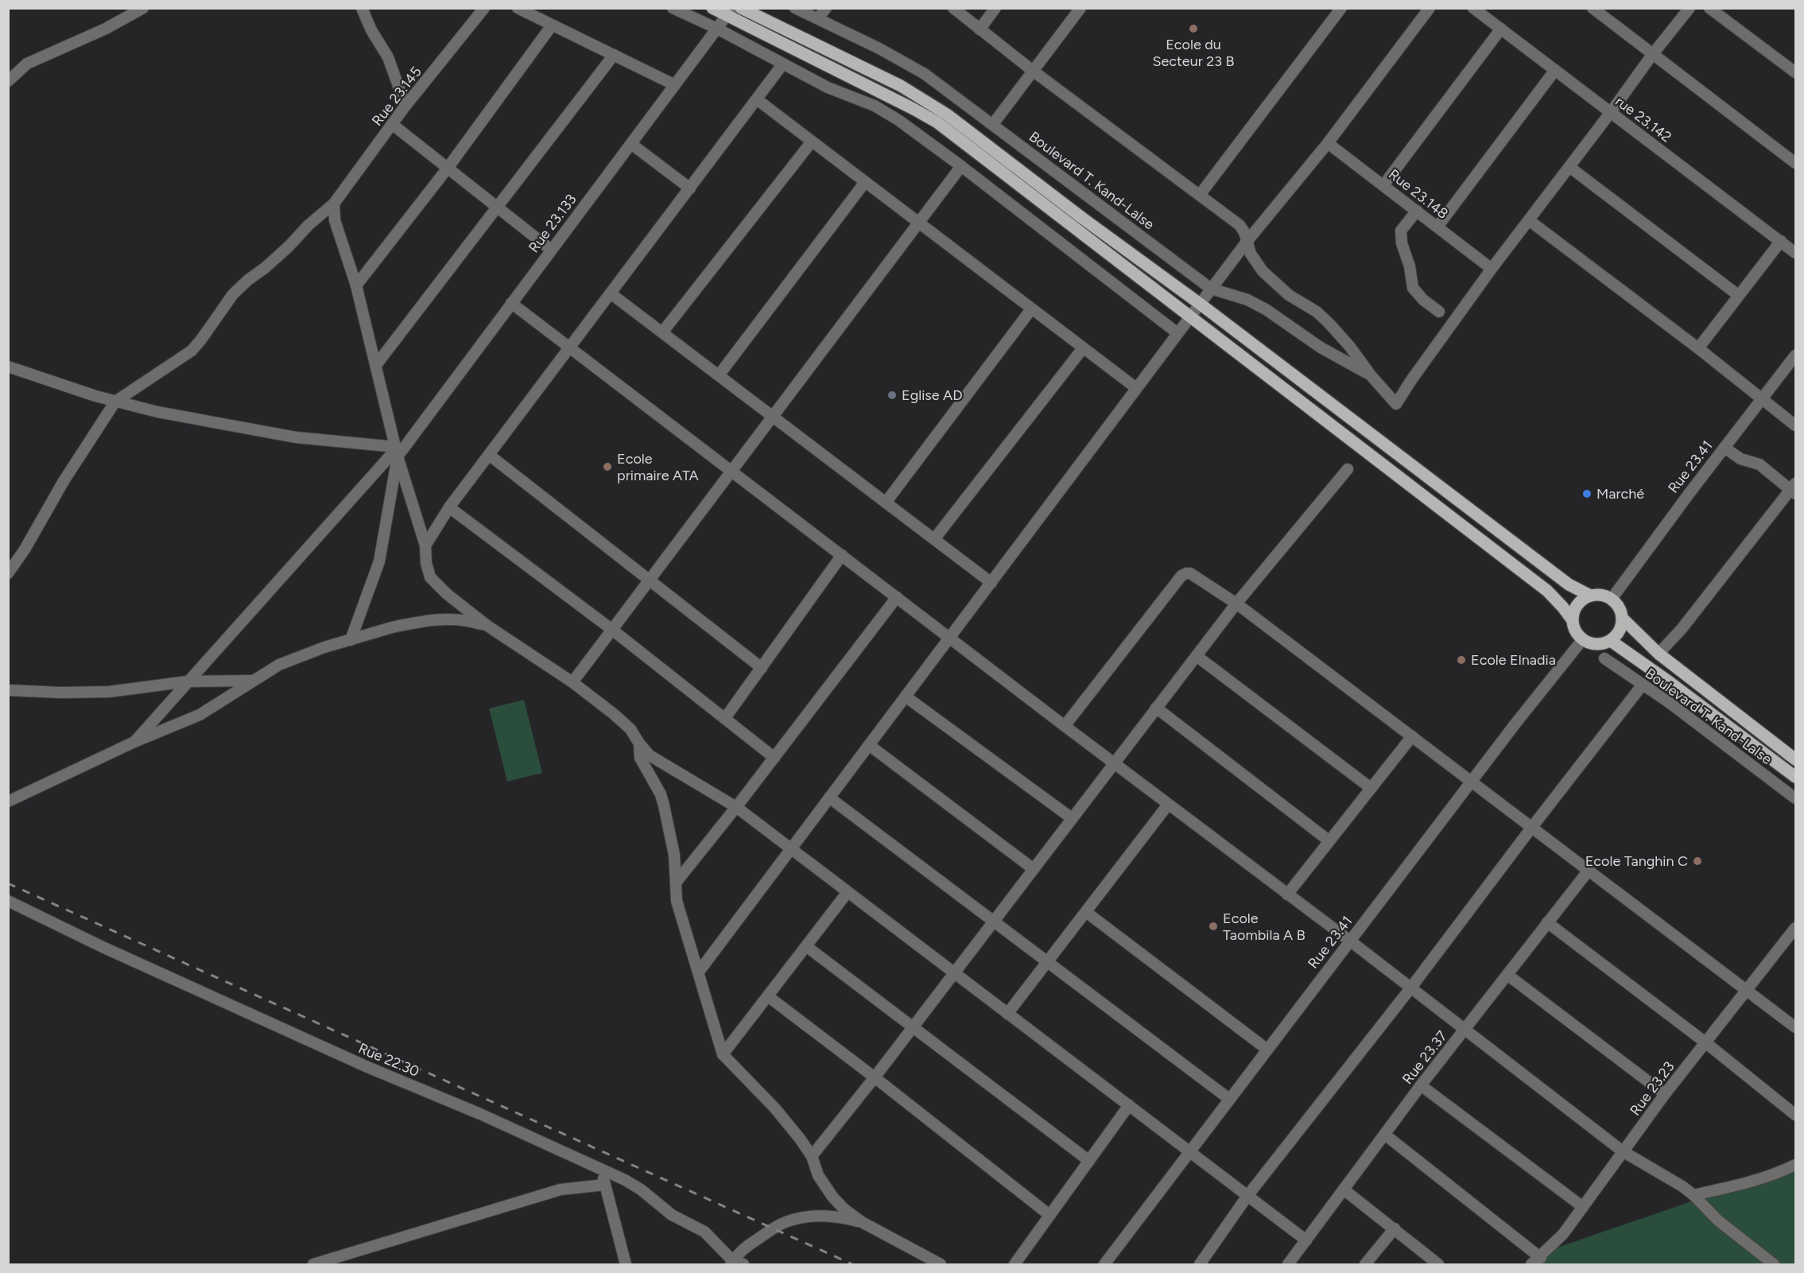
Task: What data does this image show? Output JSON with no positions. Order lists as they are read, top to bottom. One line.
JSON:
{"streets":{"street":["Rue 23.145","rue 23.142","Boulevard T. Kand-Lalse","Rue 23.148","Rue 23.133","Rue 23.41","Rue 23.37","Rue 22.30","Rue 23.23"]},"places":["Ecole du Secteur 23 B","Eglise AD","Ecole primaire ATA","Marché","Ecole Elnadia","Ecole Tanghin C","Ecole Taombila A B"]}
